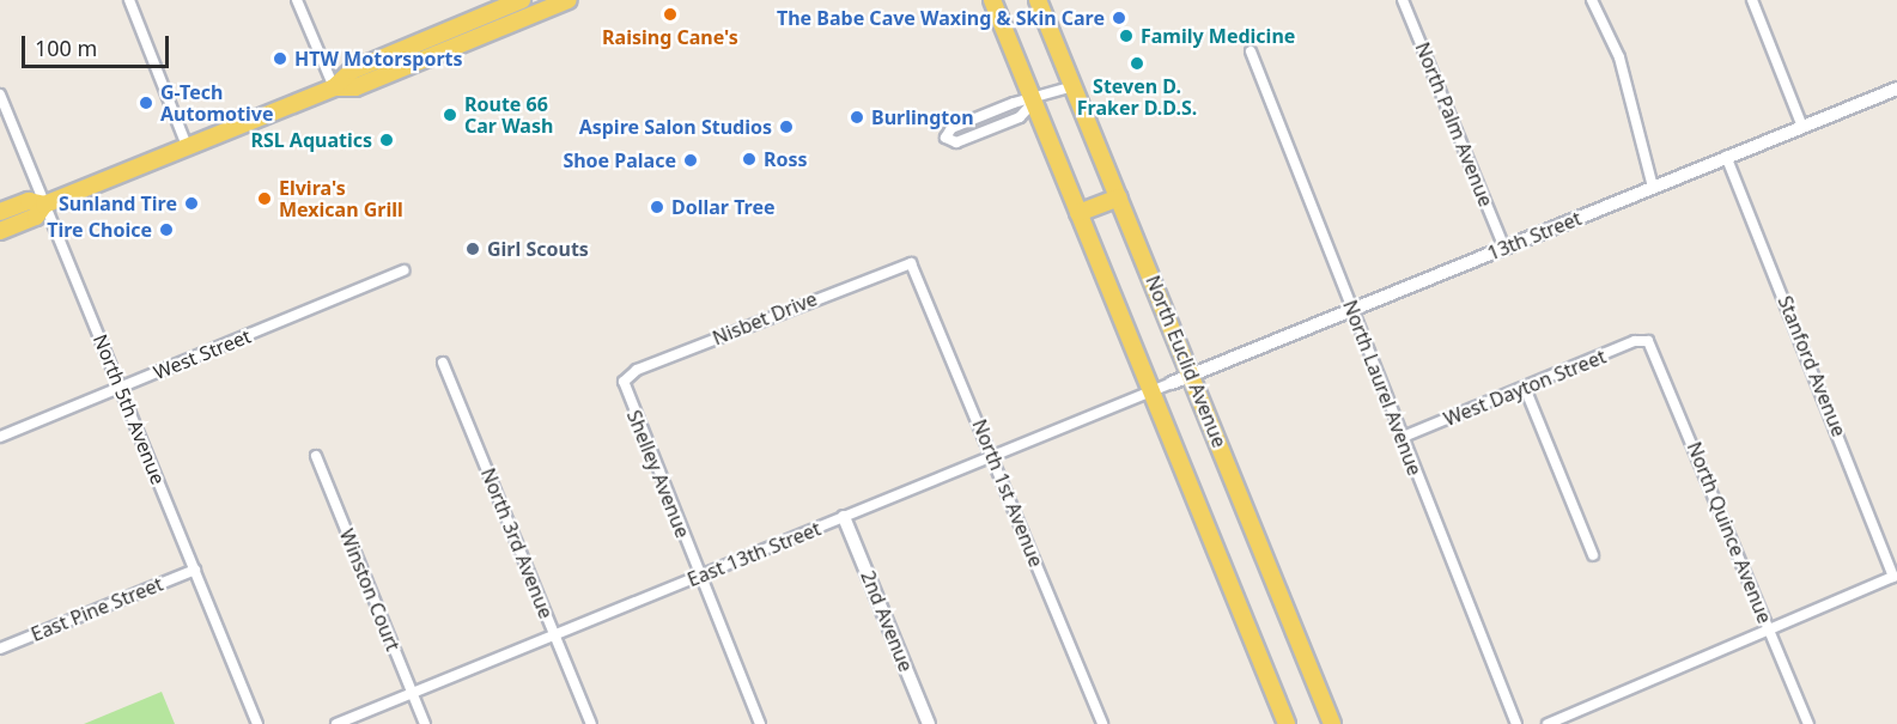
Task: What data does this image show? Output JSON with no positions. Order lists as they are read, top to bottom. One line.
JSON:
{"streets":{"main road":["North Euclid Avenue"],"street":["North Palm Avenue","13th Street","Nisbet Drive","West Street","Stanford Avenue","North Laurel Avenue","West Dayton Street","North 5th Avenue","Shelley Avenue","North 1st Avenue","North Quince Avenue","North 3rd Avenue","East 13th Street","Winston Court","East Pine Street","2nd Avenue"]},"crossings":[["North Palm Avenue","13th Street"],["13th Street","North Euclid Avenue"],["13th Street","Stanford Avenue"],["13th Street","North Laurel Avenue"],["13th Street","East 13th Street"],["Nisbet Drive","Shelley Avenue"],["Nisbet Drive","North 1st Avenue"],["West Street","North 5th Avenue"],["Stanford Avenue","North Quince Avenue"],["North Laurel Avenue","West Dayton Street"],["West Dayton Street","North Quince Avenue"],["North 5th Avenue","East Pine Street"],["Shelley Avenue","East 13th Street"],["North 1st Avenue","East 13th Street"],["North 3rd Avenue","East 13th Street"],["East 13th Street","Winston Court"],["East 13th Street","2nd Avenue"]],"places":["Raising Cane's","The Babe Cave Waxing & Skin Care","Family Medicine","HTW Motorsports","Steven D. Fraker D.D.S.","G-Tech Automotive","Route 66 Car Wash","Burlington","Aspire Salon Studios","RSL Aquatics","Ross","Shoe Palace","Elvira's Mexican Grill","Sunland Tire","Dollar Tree","Tire Choice","Girl Scouts"],"scale_bar":"100 m"}
